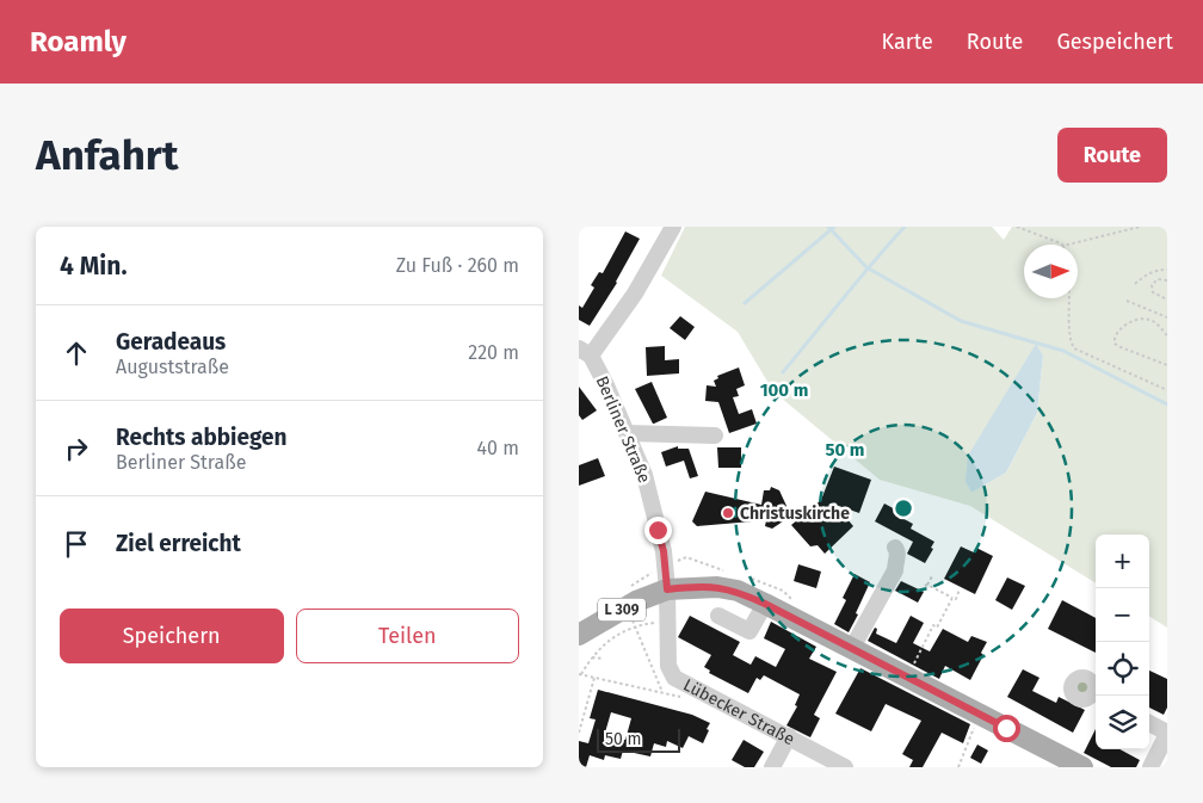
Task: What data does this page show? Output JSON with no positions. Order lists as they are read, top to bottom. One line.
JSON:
{"streets":{"main road":["L 309"],"street":["Berliner Straße","Lübecker Straße"]},"crossings":[["Berliner Straße","L 309"],["Berliner Straße","Lübecker Straße"],["L 309","Lübecker Straße"]],"places":["Christuskirche"],"scale_bar":"50 m","north":"right","page":{"header":"Roamly","nav":["Karte","Route","Gespeichert"],"buttons":["Route",["Speichern","Teilen"]],"title":"Anfahrt","heading":["4 Min.","Zu Fuß · 260 m"],"list":[["Geradeaus","Auguststraße","220 m"],["Rechts abbiegen","Berliner Straße","40 m"],"Ziel erreicht"],"map_buttons":["+","−"],"scale":"50 m"},"rings":["100 m","50 m"]}
